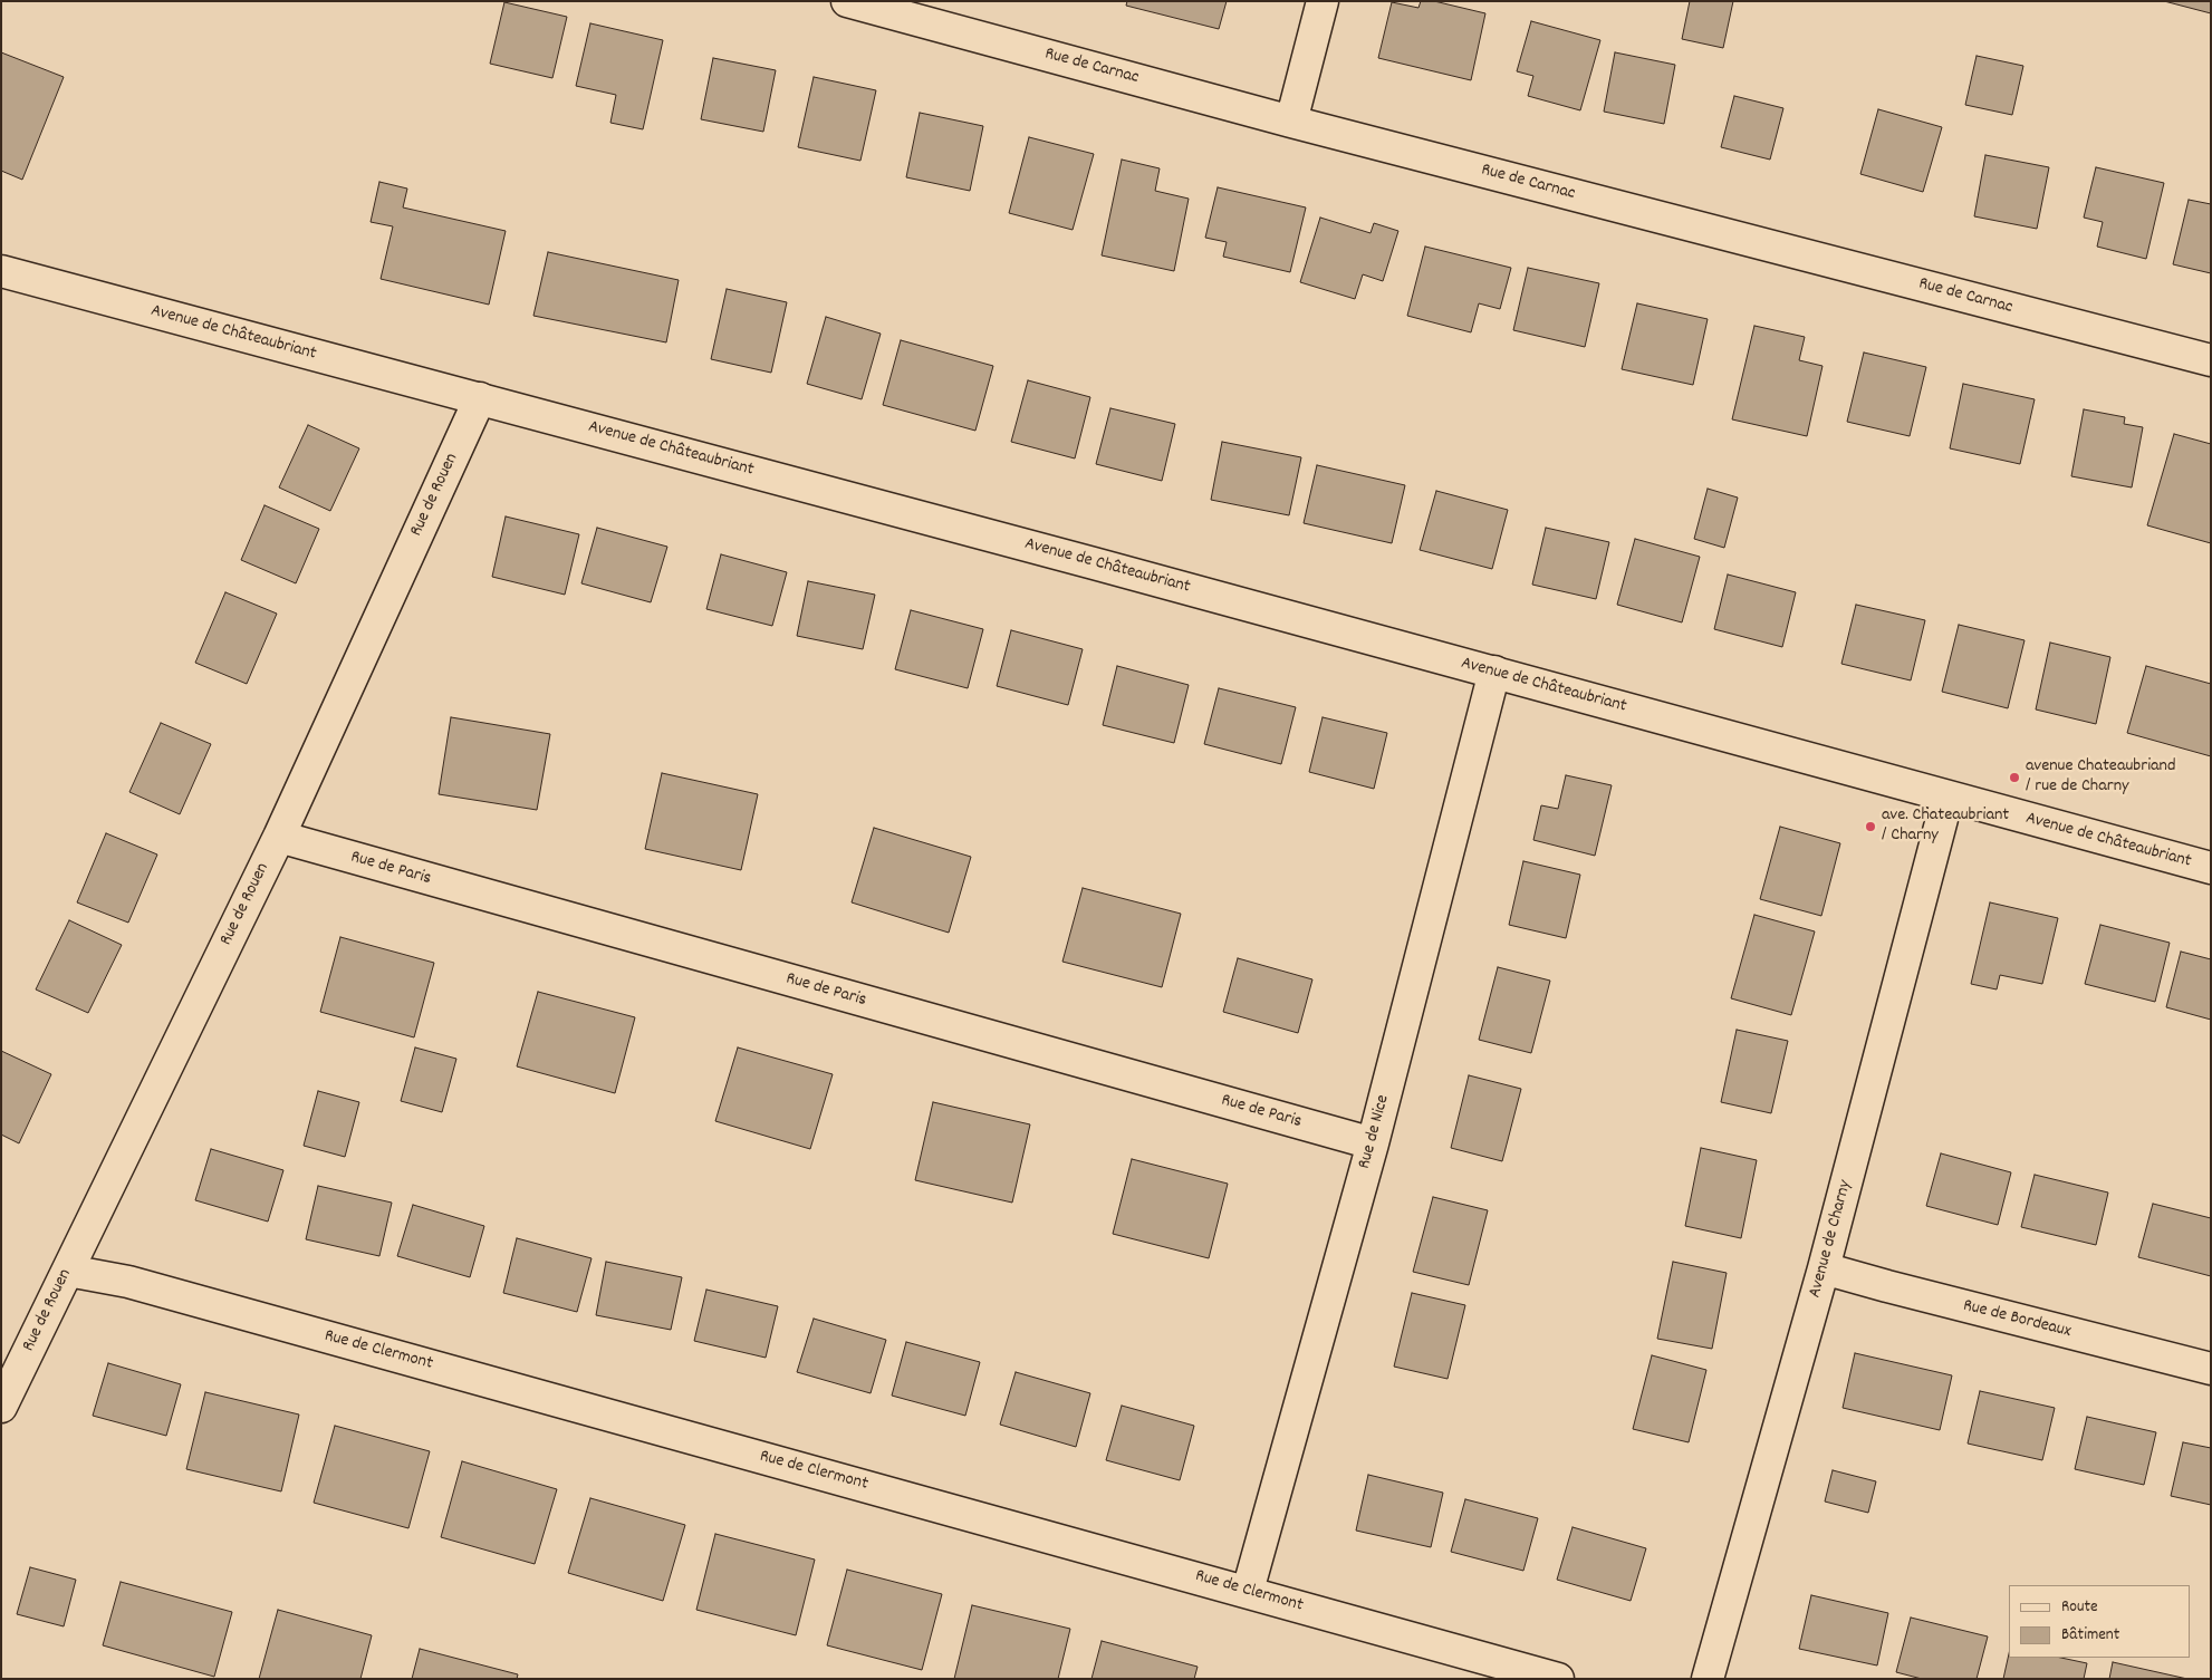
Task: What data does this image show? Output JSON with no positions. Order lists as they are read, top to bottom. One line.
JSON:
{"streets":{"street":["Rue de Carnac","Avenue de Châteaubriant","Rue de Rouen","Rue de Paris","Rue de Nice","Avenue de Charny","Rue de Bordeaux","Rue de Clermont"]},"crossings":[["Avenue de Châteaubriant","Rue de Rouen"],["Avenue de Châteaubriant","Rue de Nice"],["Avenue de Châteaubriant","Avenue de Charny"],["Rue de Rouen","Rue de Paris"],["Rue de Rouen","Rue de Clermont"],["Rue de Paris","Rue de Nice"],["Rue de Nice","Rue de Clermont"],["Avenue de Charny","Rue de Bordeaux"]],"places":["avenue Chateaubriand / rue de Charny","ave. Chateaubriant / Charny"],"legend":["Route","Bâtiment"]}
